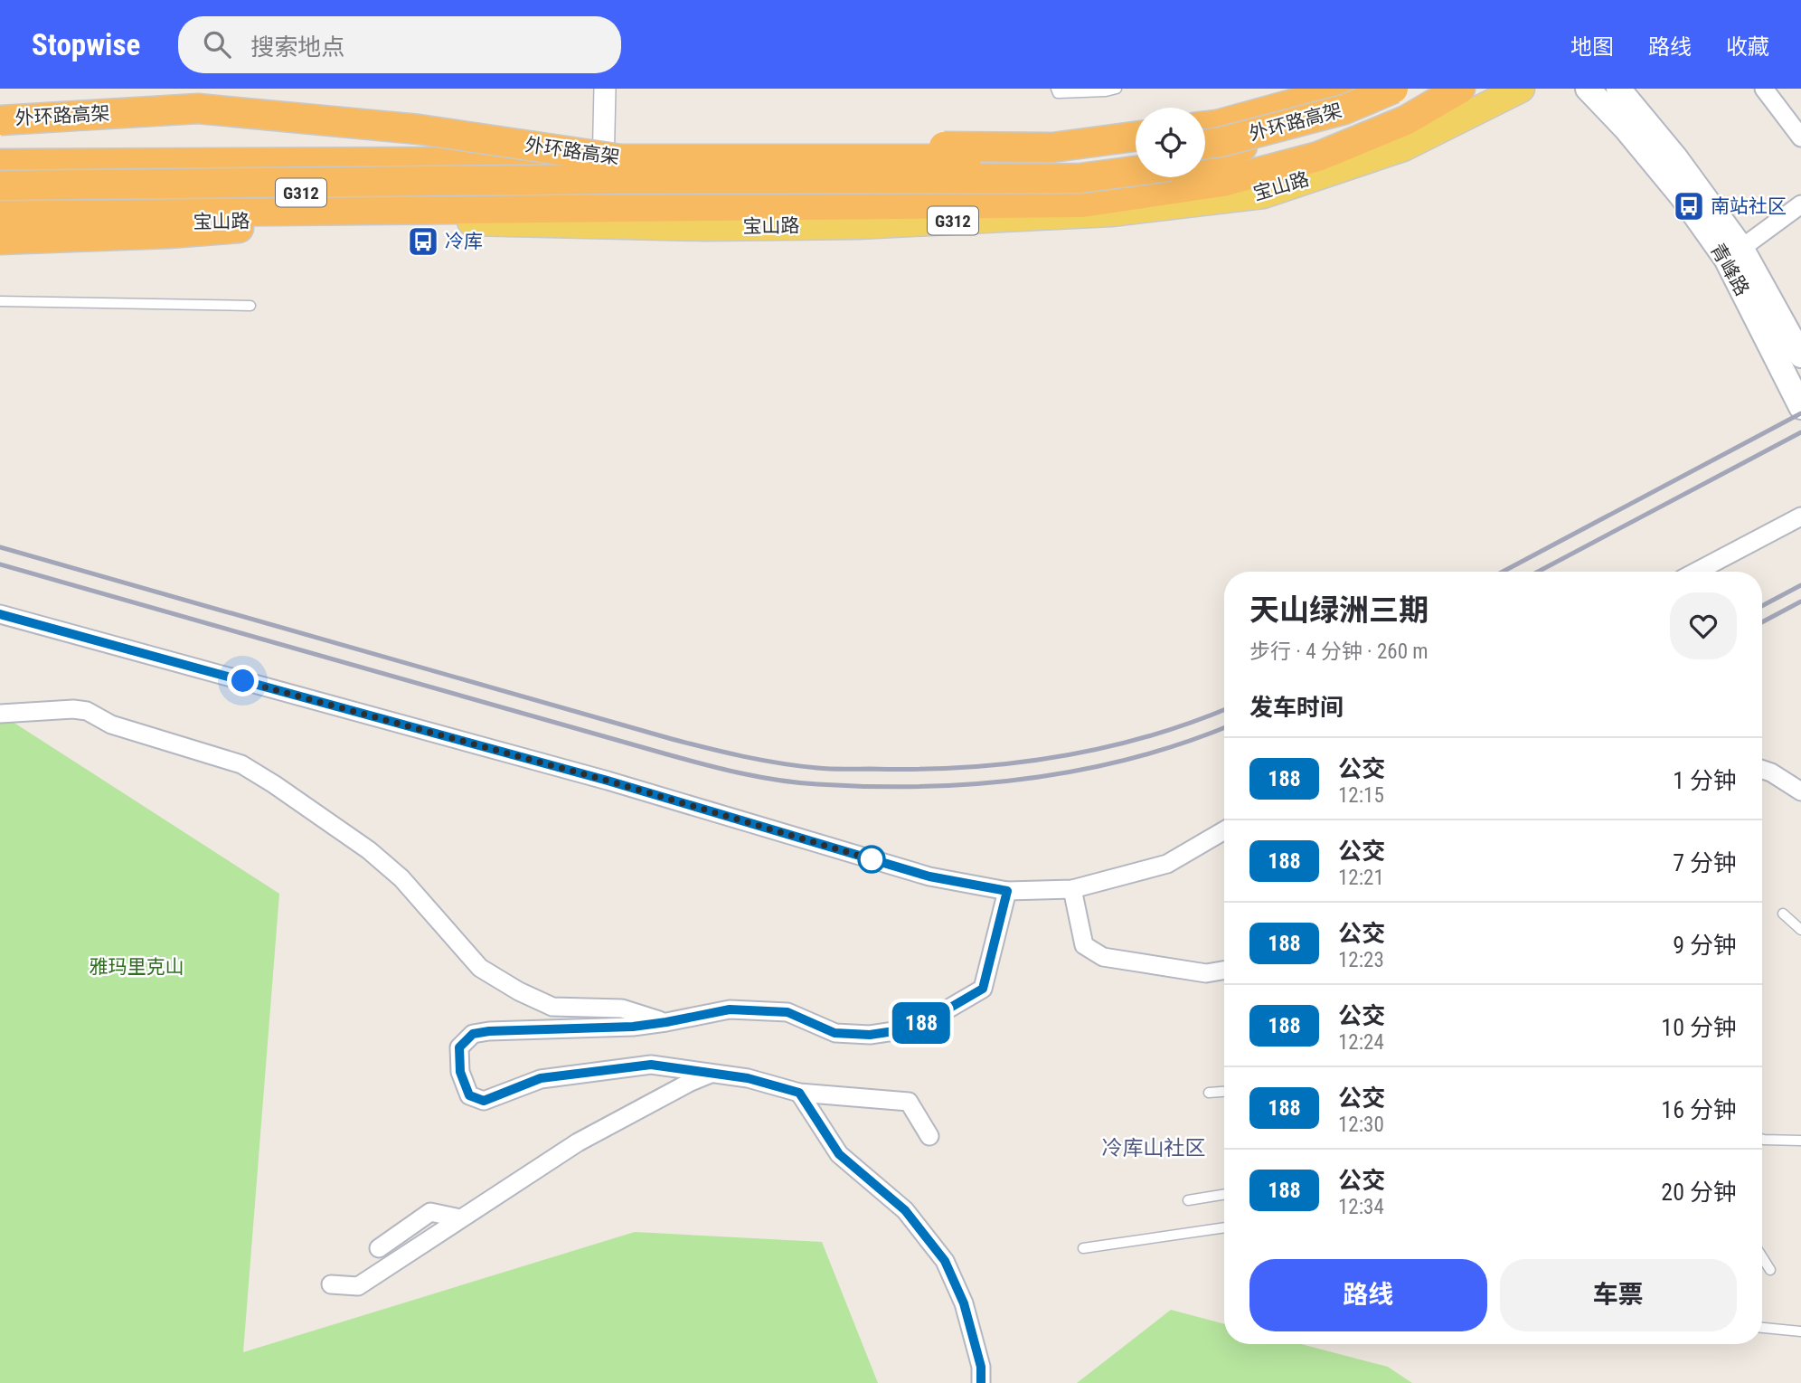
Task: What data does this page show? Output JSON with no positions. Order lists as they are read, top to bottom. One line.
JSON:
{"streets":{"highway":["外环路高架"],"main road":["宝山路","G312","青峰路"]},"districts":["冷库山社区"],"parks":["雅玛里克山"],"places":{"bus stop":["南站社区","冷库"]},"lines":["bus line 188"],"page":{"header":"Stopwise","search":"搜索地点","nav":["地图","路线","收藏"],"on_map":"188","heading":[["天山绿洲三期","步行 · 4 分钟 · 260 m"],"发车时间"],"list":[{"mark":"188","name":"公交","note":"12:15","value":"1 分钟"},{"mark":"188","name":"公交","note":"12:21","value":"7 分钟"},{"mark":"188","name":"公交","note":"12:23","value":"9 分钟"},{"mark":"188","name":"公交","note":"12:24","value":"10 分钟"},{"mark":"188","name":"公交","note":"12:30","value":"16 分钟"},{"mark":"188","name":"公交","note":"12:34","value":"20 分钟"}],"buttons":["路线","车票"]}}
